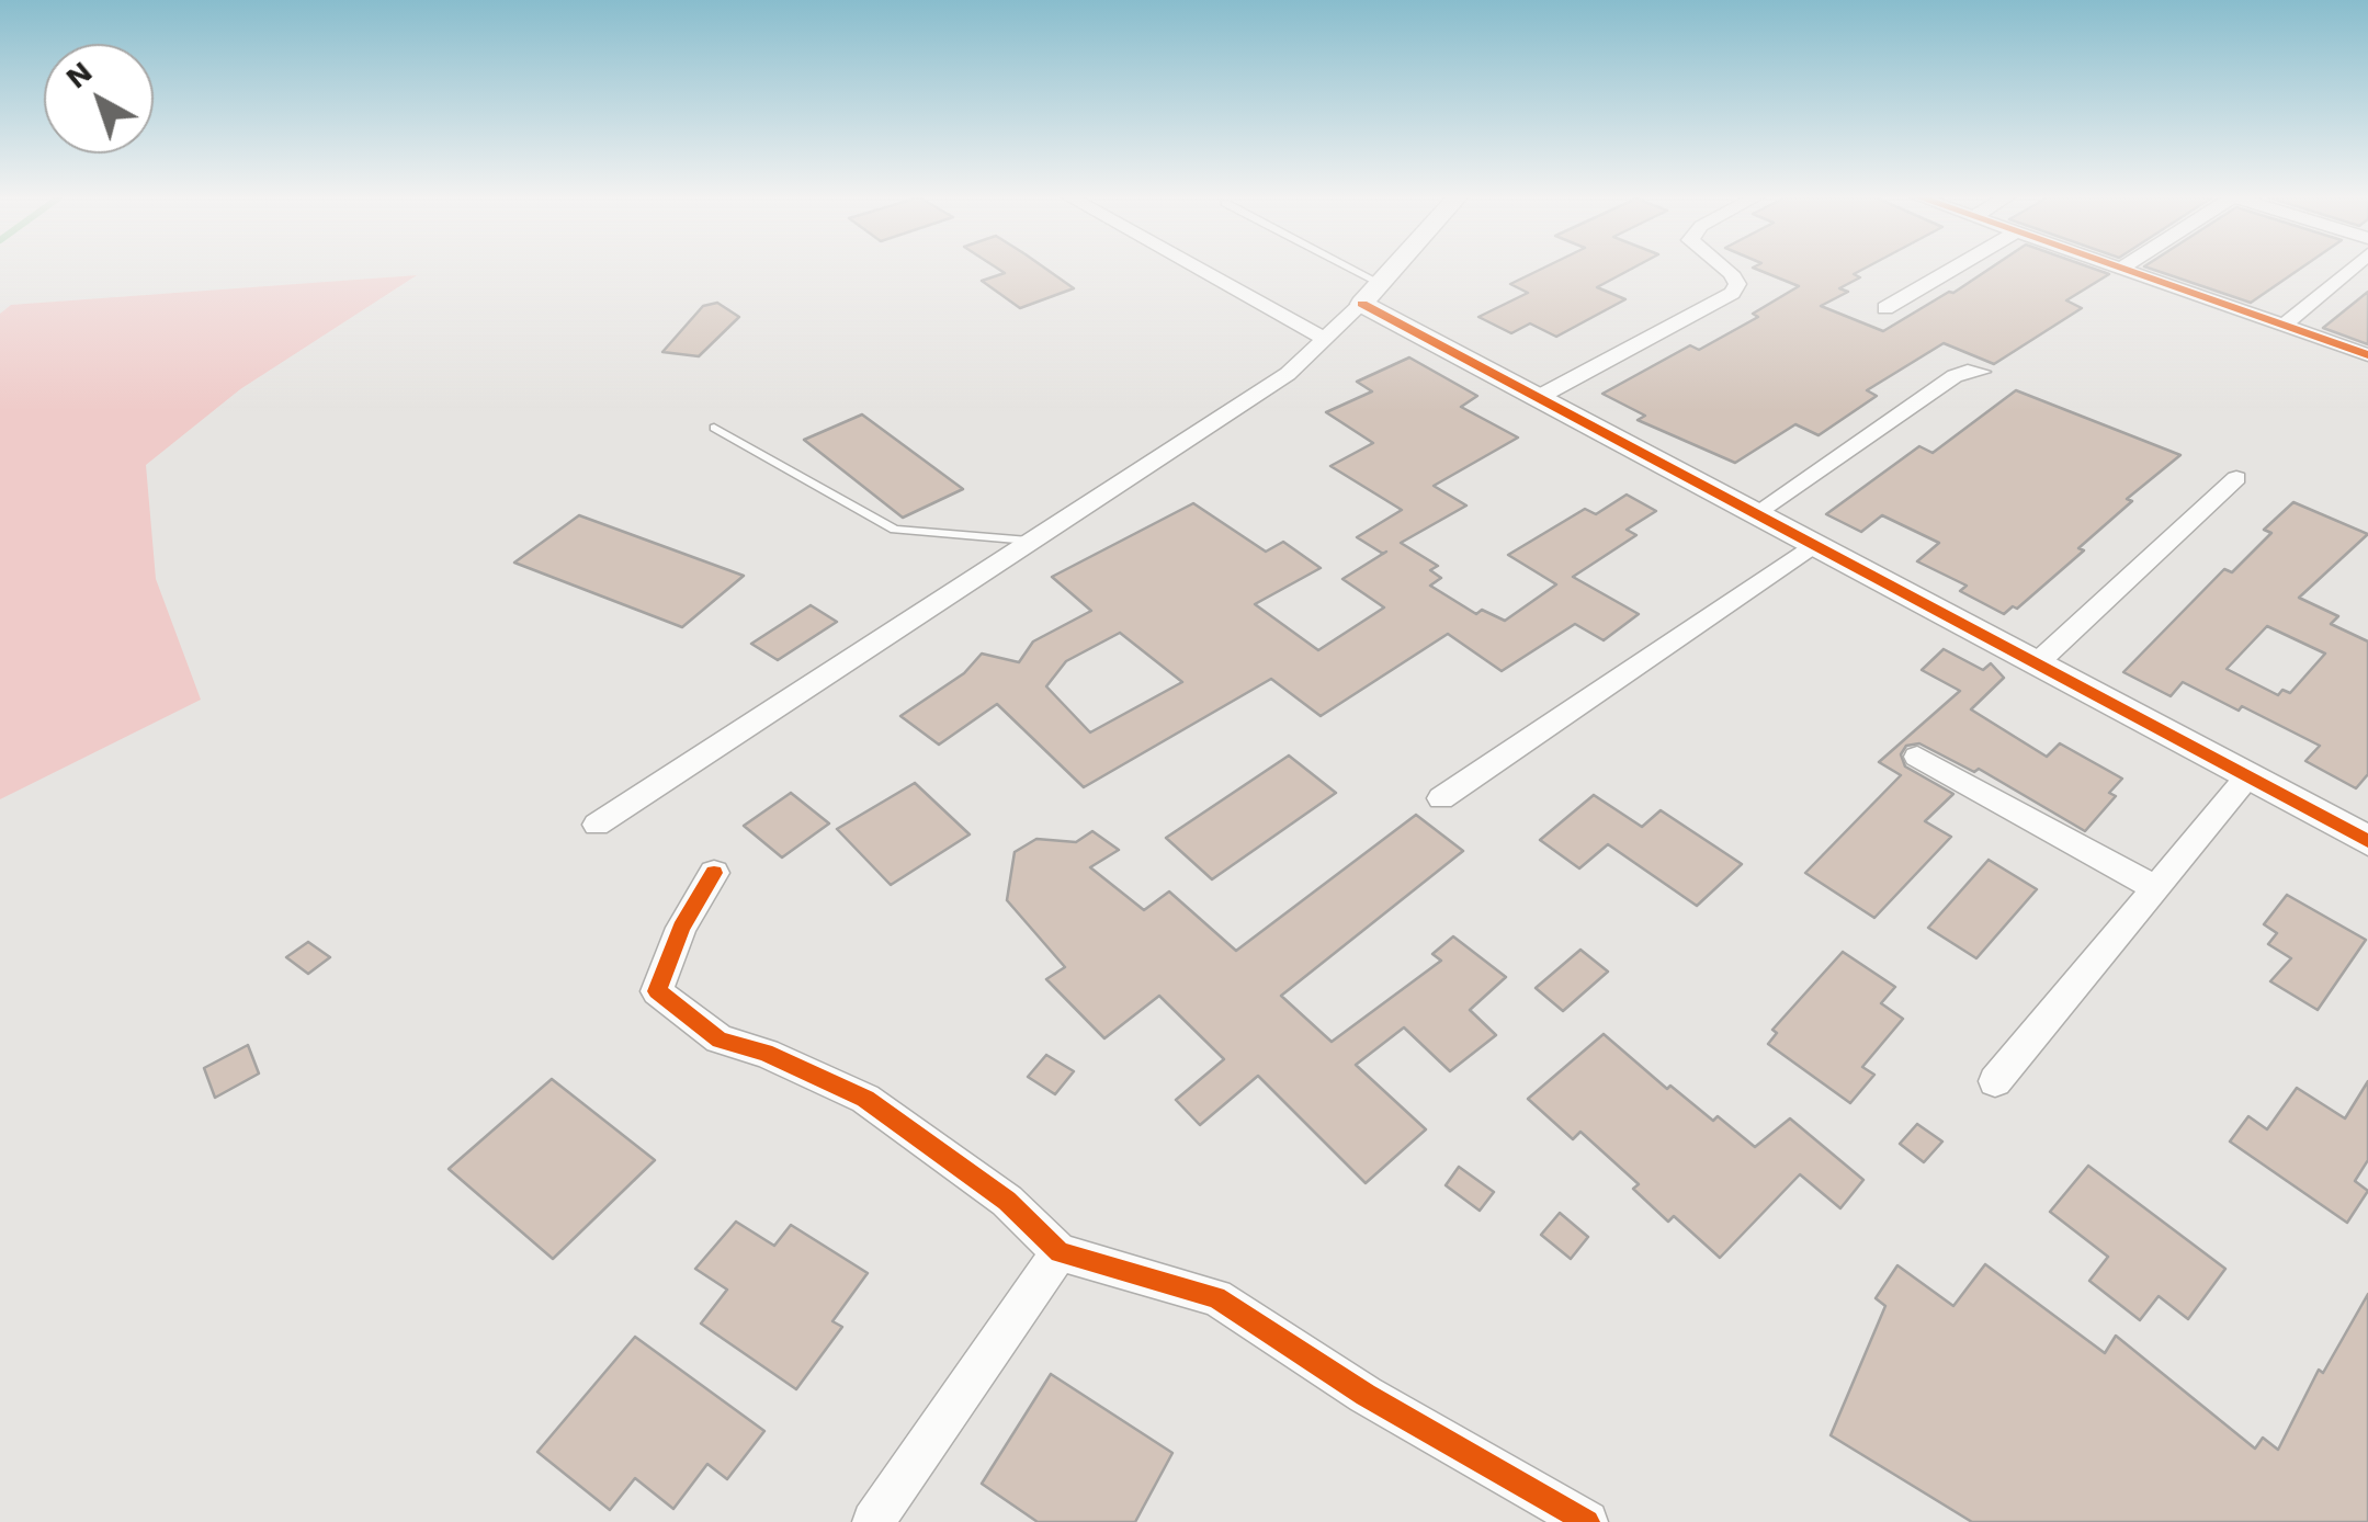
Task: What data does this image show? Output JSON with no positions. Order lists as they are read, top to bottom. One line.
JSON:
{"north":"top left"}
